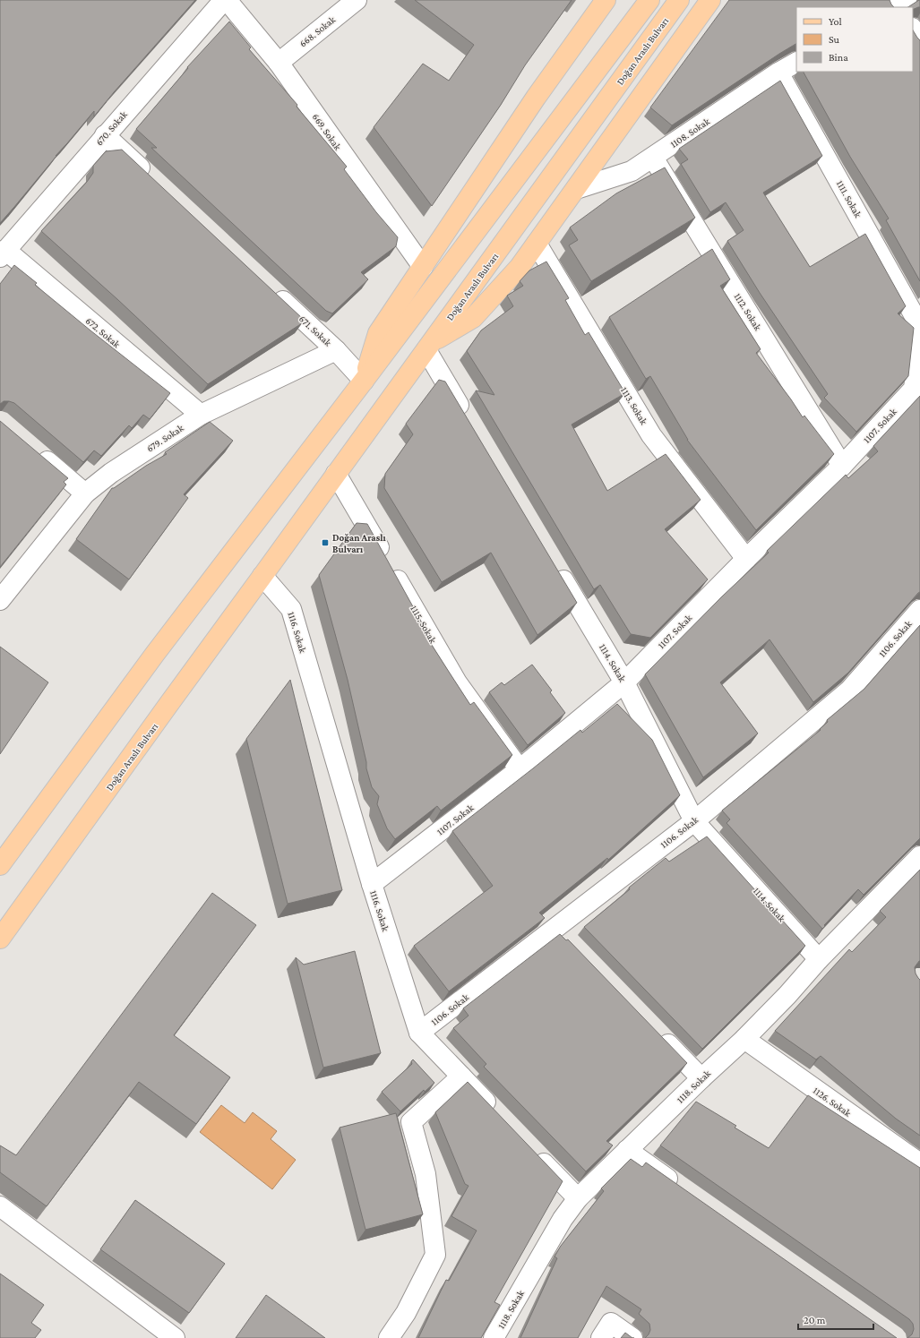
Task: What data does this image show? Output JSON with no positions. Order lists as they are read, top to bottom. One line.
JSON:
{"streets":{"main road":["Doğan Araslı Bulvarı"],"street":["668. Sokak","670. Sokak","669. Sokak","1108. Sokak","1111. Sokak","1112. Sokak","671. Sokak","672. Sokak","1113. Sokak","1107. Sokak","679. Sokak","1115. Sokak","1116. Sokak","1106. Sokak","1114. Sokak","1118. Sokak","1126. Sokak"]},"crossings":[["668. Sokak","669. Sokak"],["Doğan Araslı Bulvarı","1115. Sokak"],["Doğan Araslı Bulvarı","1116. Sokak"],["670. Sokak","672. Sokak"],["1108. Sokak","1111. Sokak"],["1108. Sokak","1112. Sokak"],["1112. Sokak","1107. Sokak"],["671. Sokak","679. Sokak"],["672. Sokak","679. Sokak"],["1113. Sokak","1107. Sokak"],["1107. Sokak","1115. Sokak"],["1107. Sokak","1116. Sokak"],["1107. Sokak","1114. Sokak"],["1116. Sokak","1106. Sokak"],["1106. Sokak","1114. Sokak"],["1114. Sokak","1118. Sokak"],["1118. Sokak","1126. Sokak"]],"places":{"transit":["Doğan Araslı Bulvarı"]},"legend":["Yol","Su","Bina"],"scale_bar":"20 m"}
